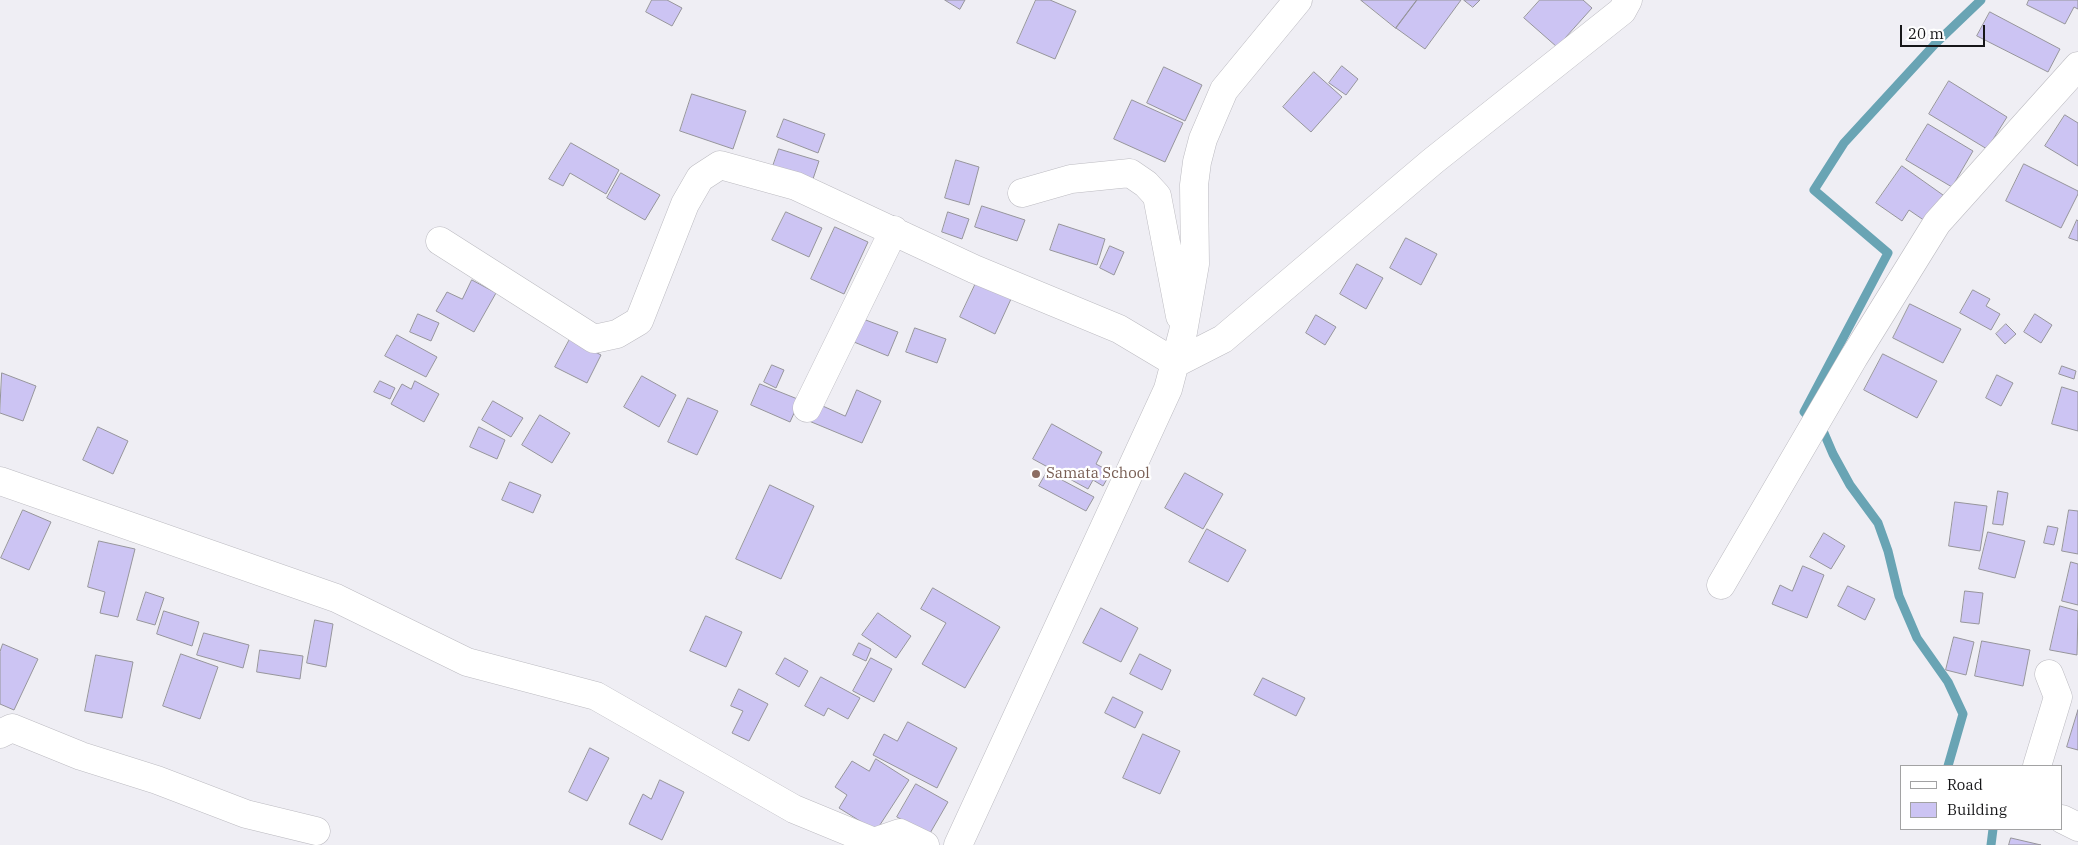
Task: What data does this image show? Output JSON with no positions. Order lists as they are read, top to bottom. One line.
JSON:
{"places":["Samata School"],"legend":["Road","Building"],"scale_bar":"20 m"}
